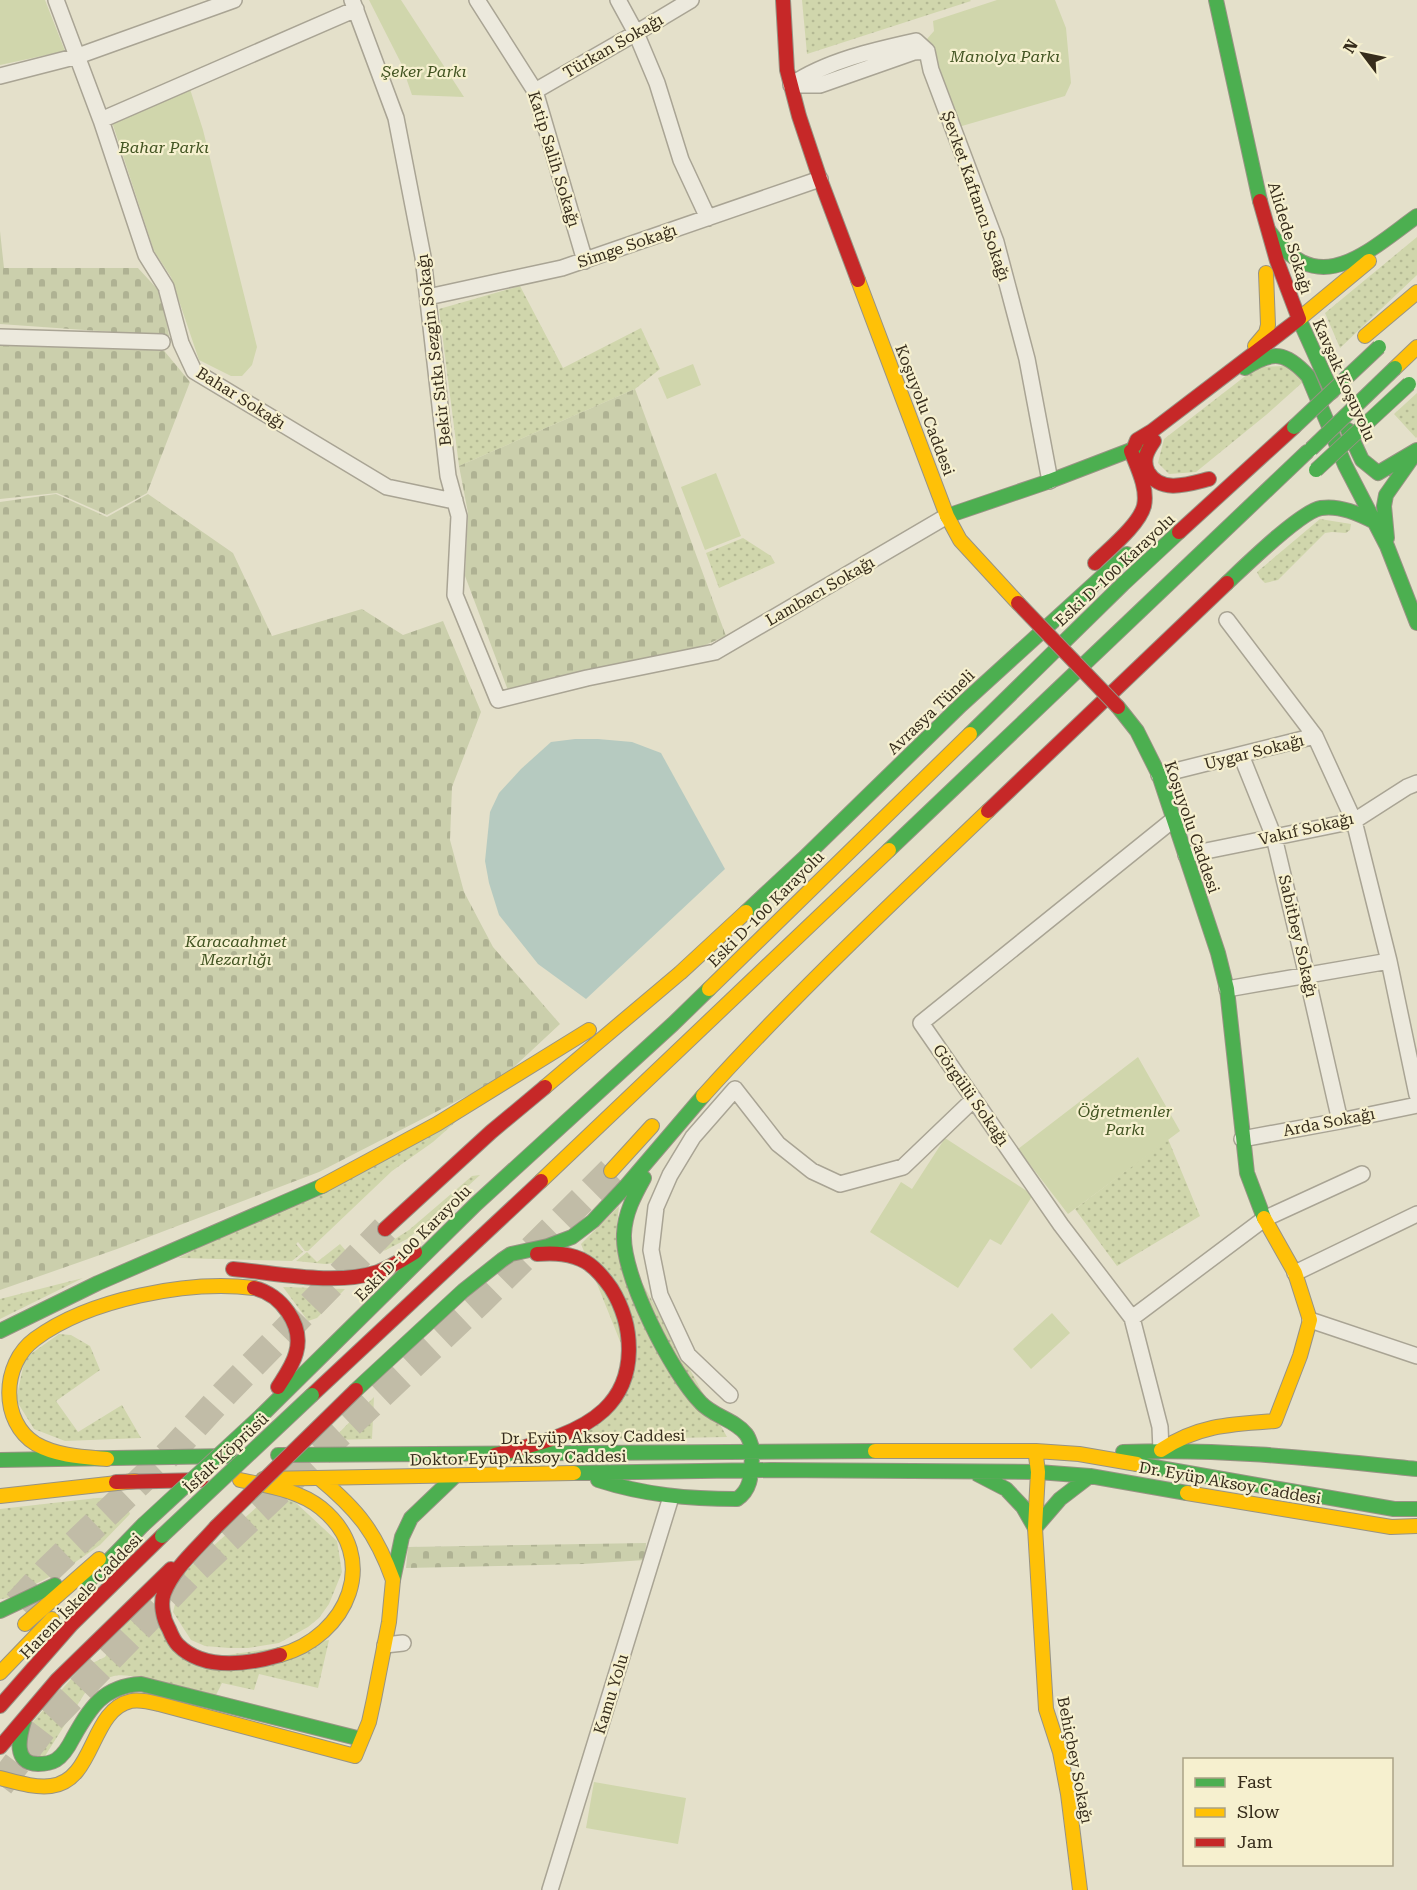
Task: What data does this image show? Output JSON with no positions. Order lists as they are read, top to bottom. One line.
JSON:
{"streets":{"main road":["Alidede Sokağı","Kavşak Koşuyolu","Koşuyolu Caddesi","Eski D-100 Karayolu","Lambacı Sokağı","Avrasya Tüneli","Dr. Eyüp Aksoy Caddesi","İsfalt Köprüsü","Doktor Eyüp Aksoy Caddesi","Harem İskele Caddesi","Behiçbey Sokağı"],"street":["Türkan Sokağı","Katip Salih Sokağı","Şevket Kaftancı Sokağı","Simge Sokağı","Bekir Sıtkı Sezgin Sokağı","Bahar Sokağı","Uygar Sokağı","Vakıf Sokağı","Sabitbey Sokağı","Görgülü Sokağı","Arda Sokağı","Kamu Yolu"]},"crossings":[["Türkan Sokağı","Katip Salih Sokağı"],["Katip Salih Sokağı","Simge Sokağı"],["Şevket Kaftancı Sokağı","Koşuyolu Caddesi"],["Şevket Kaftancı Sokağı","Lambacı Sokağı"],["Alidede Sokağı","Kavşak Koşuyolu"],["Alidede Sokağı","Lambacı Sokağı"],["Simge Sokağı","Bekir Sıtkı Sezgin Sokağı"],["Simge Sokağı","Koşuyolu Caddesi"],["Bekir Sıtkı Sezgin Sokağı","Bahar Sokağı"],["Bekir Sıtkı Sezgin Sokağı","Lambacı Sokağı"],["Kavşak Koşuyolu","Lambacı Sokağı"],["Koşuyolu Caddesi","Lambacı Sokağı"],["Koşuyolu Caddesi","Uygar Sokağı"],["Koşuyolu Caddesi","Vakıf Sokağı"],["Koşuyolu Caddesi","Görgülü Sokağı"],["Koşuyolu Caddesi","Arda Sokağı"],["Koşuyolu Caddesi","Dr. Eyüp Aksoy Caddesi"],["Eski D-100 Karayolu","İsfalt Köprüsü"],["Uygar Sokağı","Sabitbey Sokağı"],["Vakıf Sokağı","Sabitbey Sokağı"],["Sabitbey Sokağı","Arda Sokağı"],["Görgülü Sokağı","Dr. Eyüp Aksoy Caddesi"],["Dr. Eyüp Aksoy Caddesi","Doktor Eyüp Aksoy Caddesi"],["Dr. Eyüp Aksoy Caddesi","Behiçbey Sokağı"],["İsfalt Köprüsü","Harem İskele Caddesi"],["Doktor Eyüp Aksoy Caddesi","Behiçbey Sokağı"]],"parks":["Manolya Parkı","Şeker Parkı","Bahar Parkı","Karacaahmet Mezarlığı","Öğretmenler Parkı"],"legend":["Fast","Slow","Jam"],"north":"top left"}
